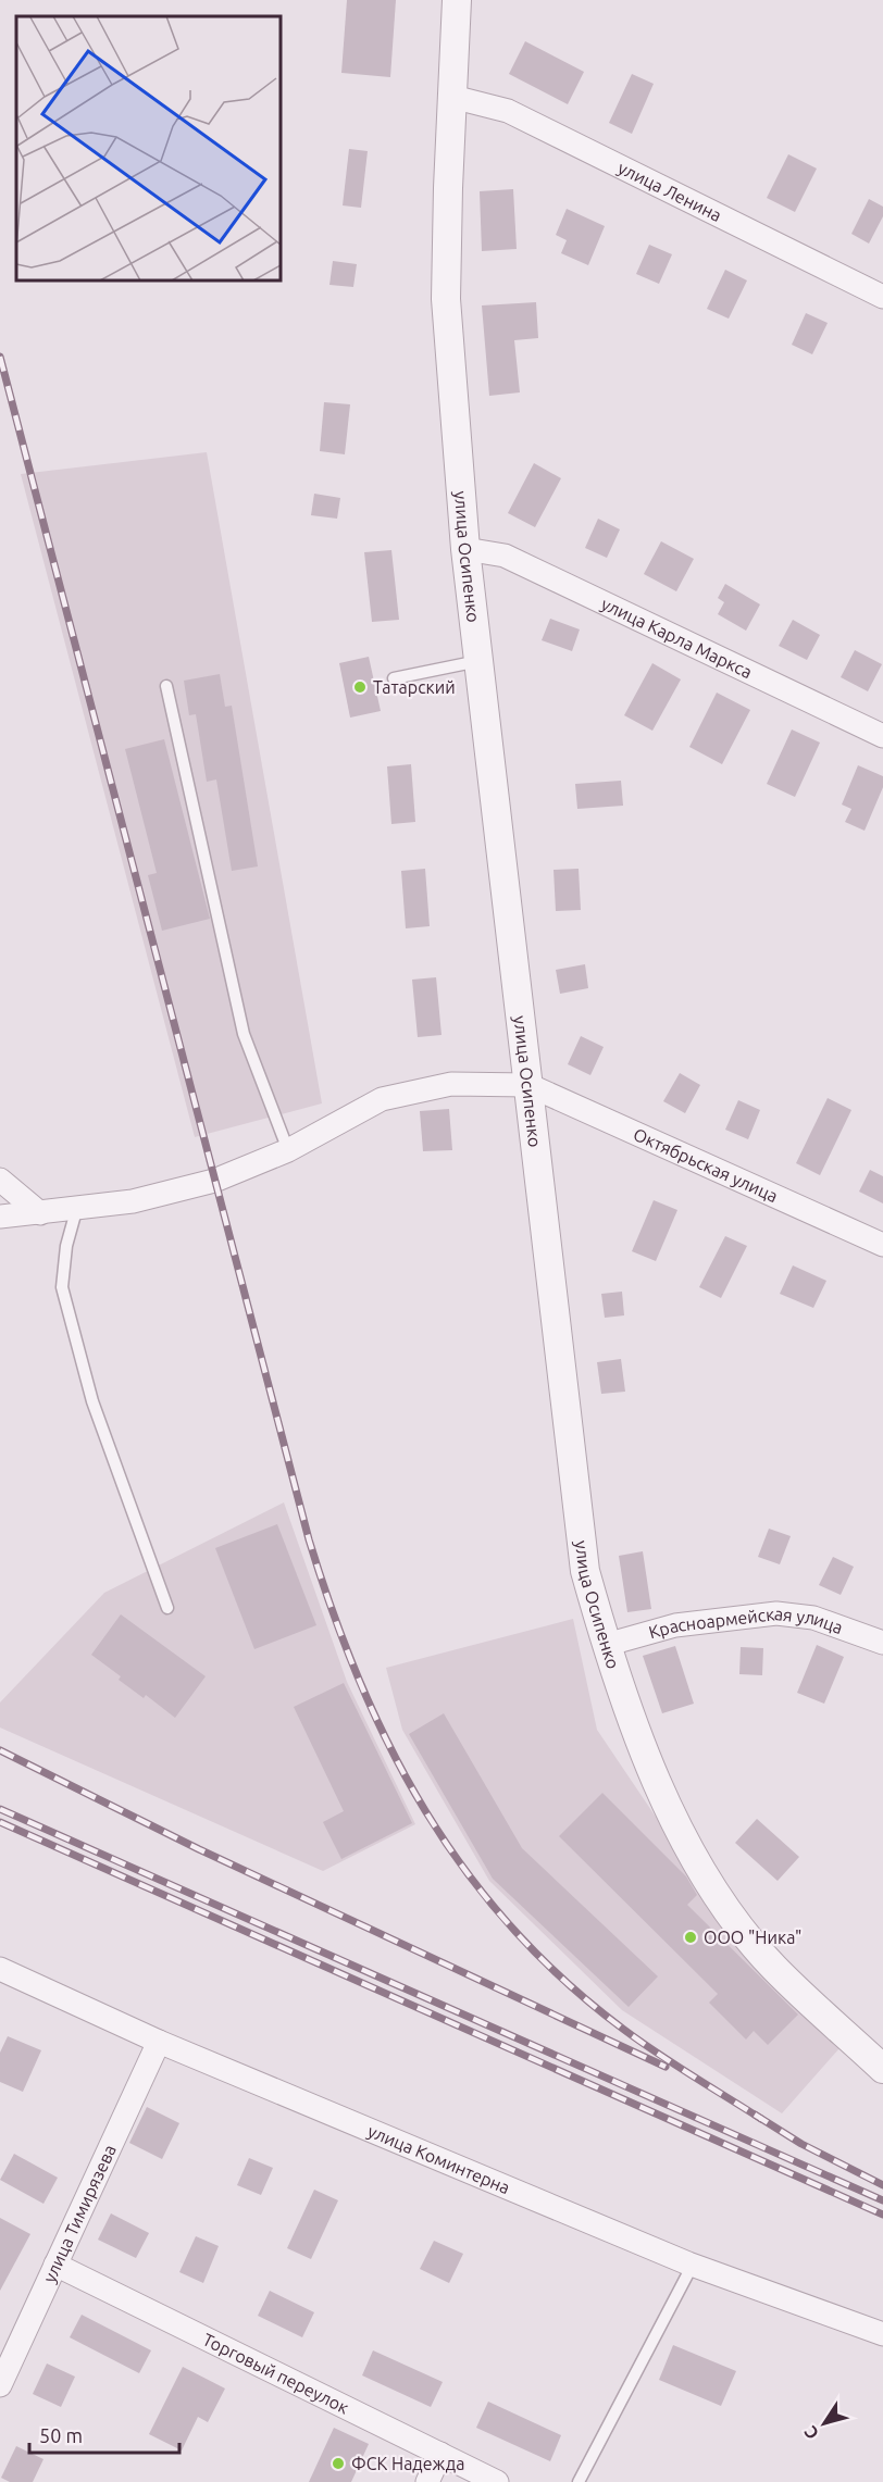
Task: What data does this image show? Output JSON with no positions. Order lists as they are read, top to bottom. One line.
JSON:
{"streets":{"street":["улица Ленина","улица Осипенко","улица Карла Маркса","Октябрьская улица","Красноармейская улица","улица Коминтерна","улица Тимирязева","Торговый переулок"]},"crossings":[["улица Ленина","улица Осипенко"],["улица Осипенко","улица Карла Маркса"],["улица Осипенко","Октябрьская улица"],["улица Осипенко","Красноармейская улица"],["улица Коминтерна","улица Тимирязева"],["улица Тимирязева","Торговый переулок"]],"places":["Татарский","ООО \"Ника\"","ФСК Надежда"],"scale_bar":"50 m","north":"bottom left"}
